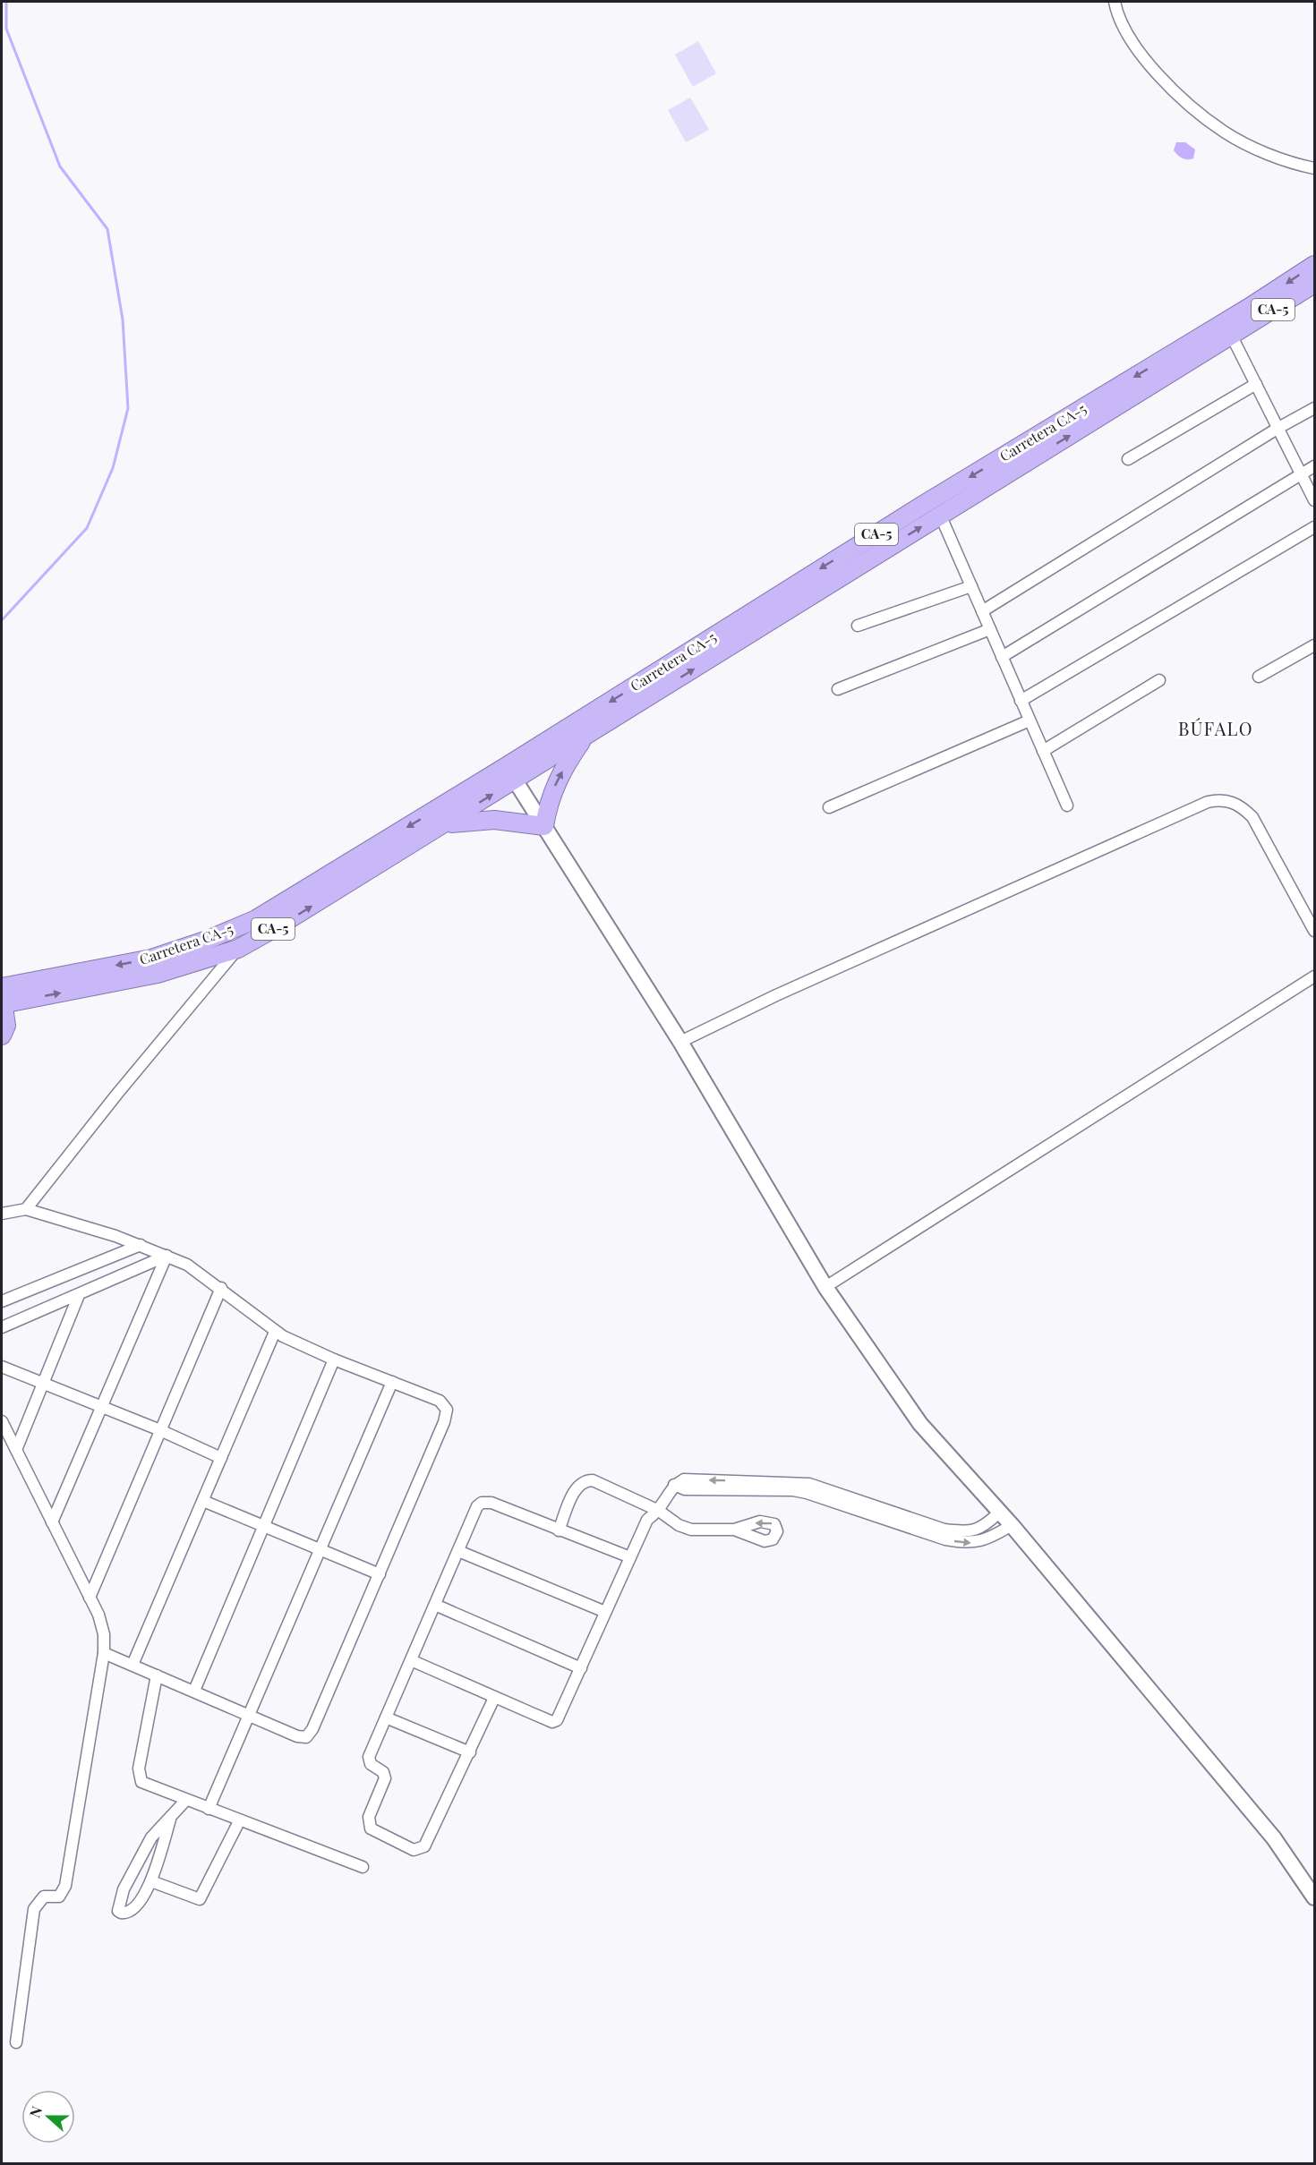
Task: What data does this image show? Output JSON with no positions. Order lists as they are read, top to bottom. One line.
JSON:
{"streets":{"highway":["CA-5","Carretera CA-5"]},"districts":["BÚFALO"],"north":"left"}
